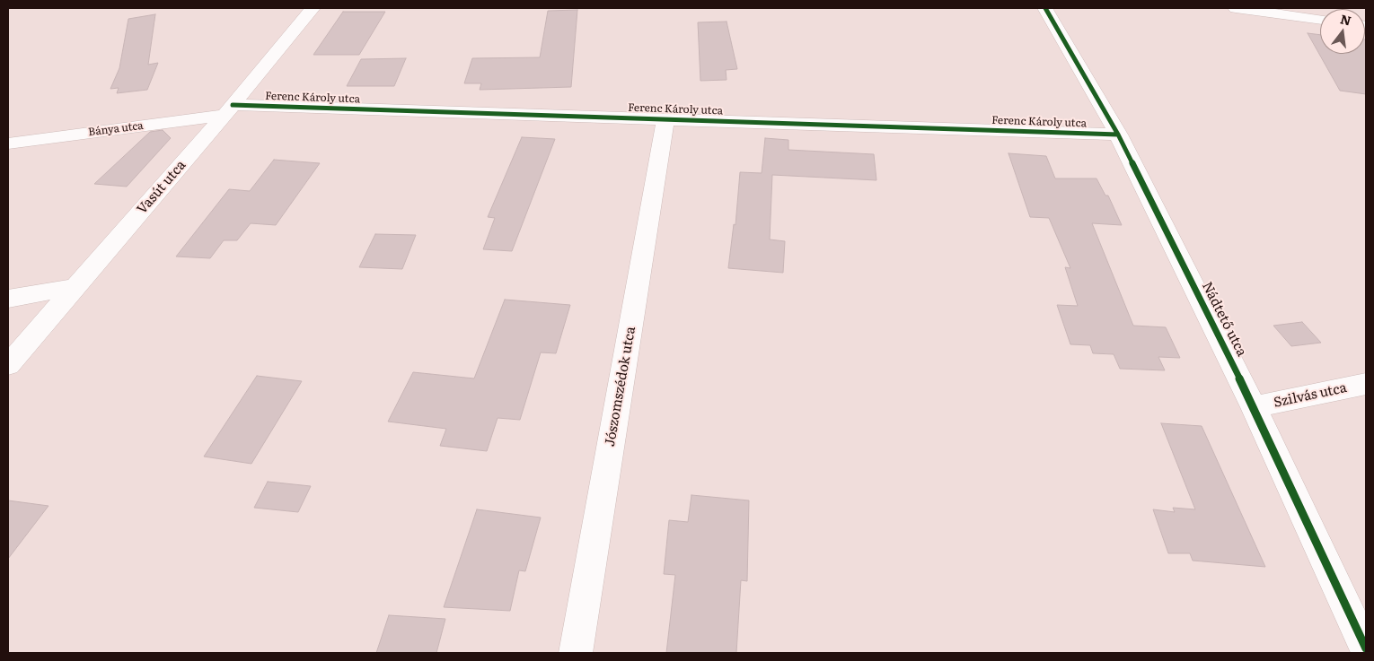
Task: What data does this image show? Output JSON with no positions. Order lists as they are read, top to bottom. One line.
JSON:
{"streets":{"street":["Ferenc Károly utca","Bánya utca","Vasút utca","Nádtető utca","Jószomszédok utca","Szilvás utca"]},"crossings":[["Ferenc Károly utca","Bánya utca"],["Ferenc Károly utca","Vasút utca"],["Ferenc Károly utca","Nádtető utca"],["Ferenc Károly utca","Jószomszédok utca"],["Bánya utca","Vasút utca"],["Nádtető utca","Szilvás utca"]],"north":"top"}
